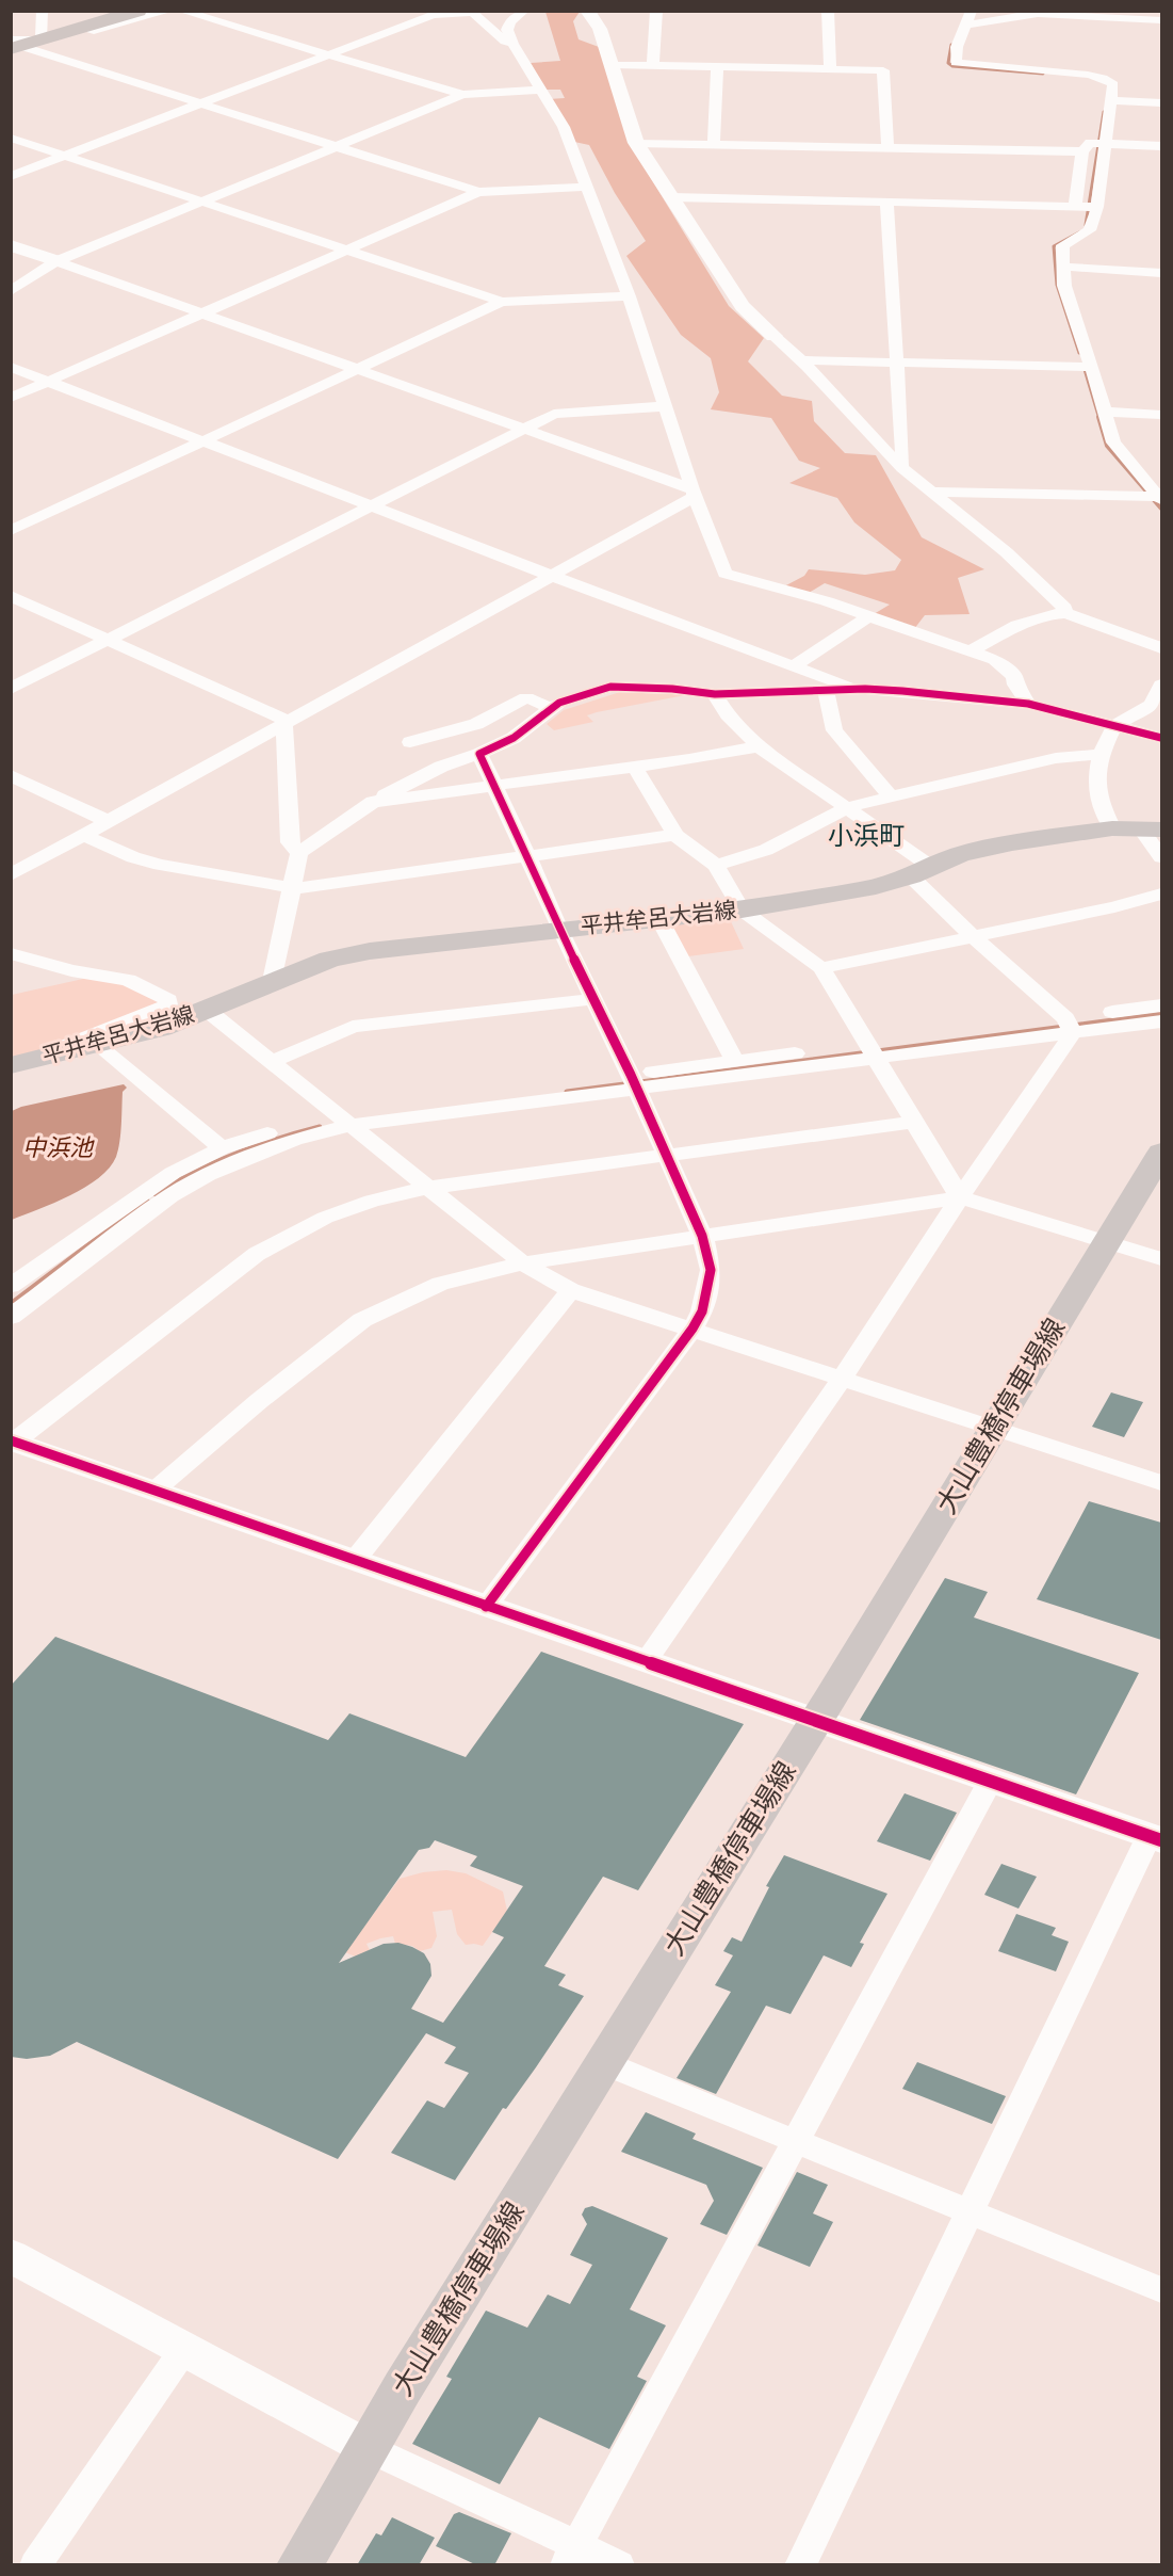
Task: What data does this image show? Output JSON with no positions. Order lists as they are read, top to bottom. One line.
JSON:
{"streets":{"main road":["平井牟呂大岩線","大山豊橋停車場線"]},"districts":["小浜町"],"water":["中浜池"]}
